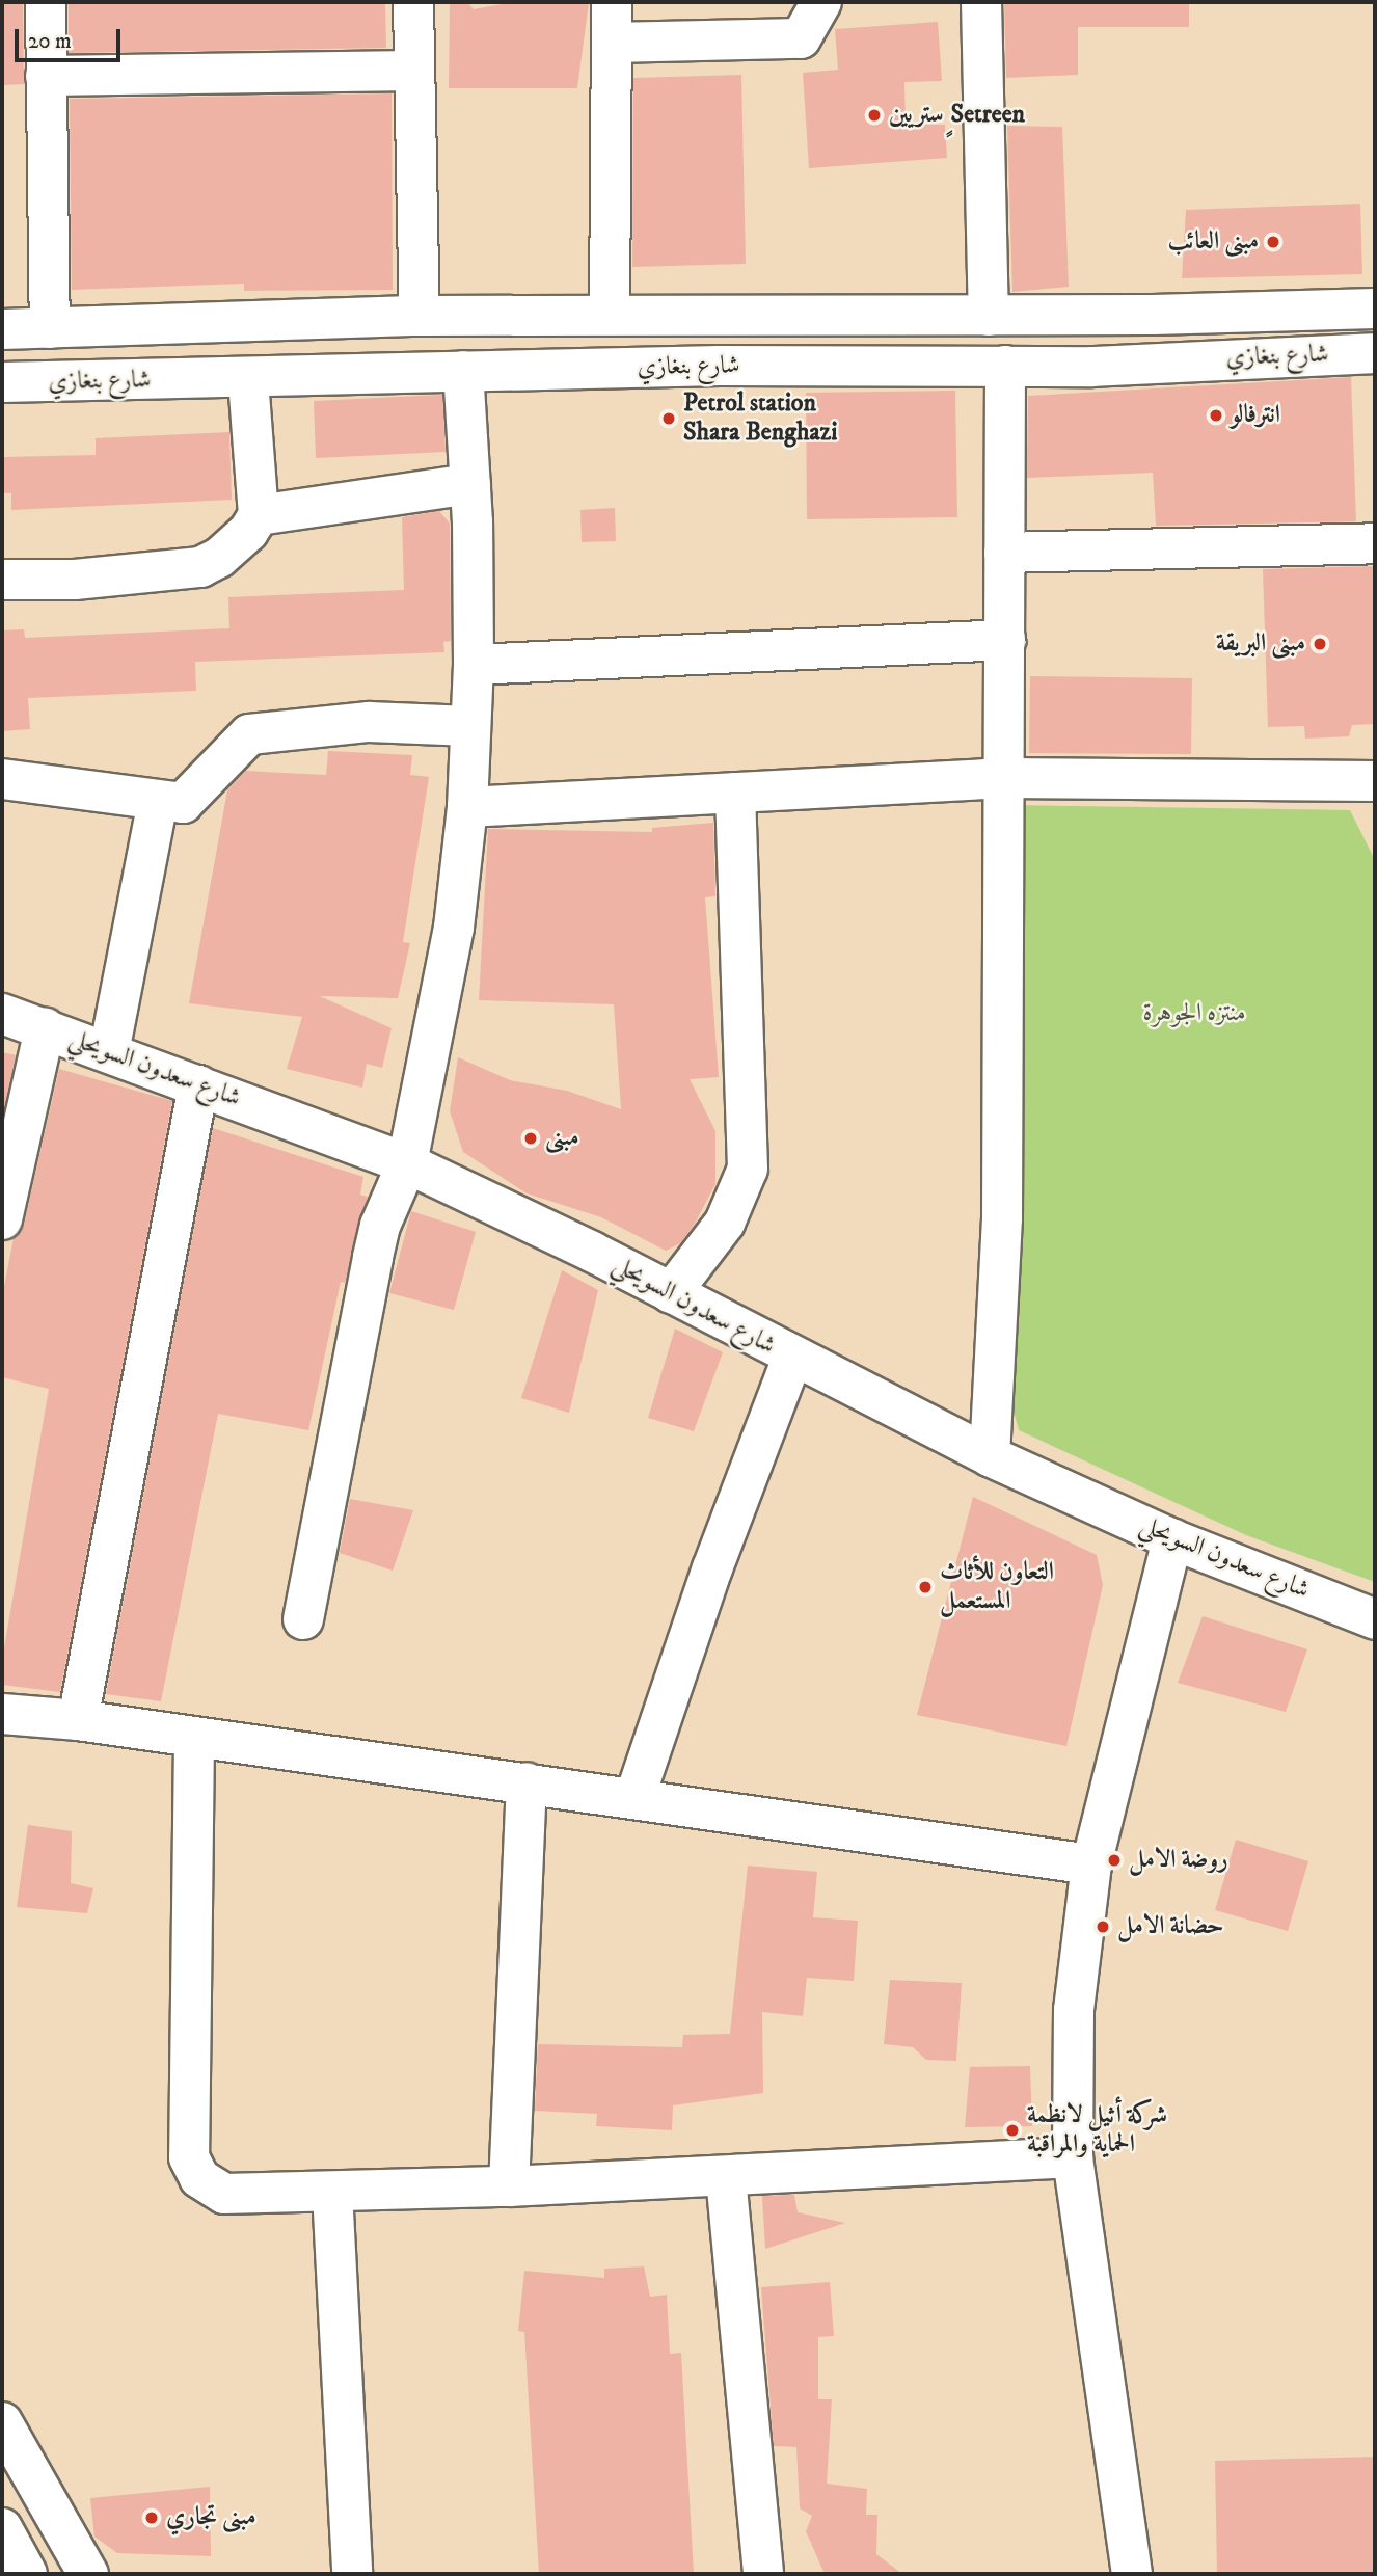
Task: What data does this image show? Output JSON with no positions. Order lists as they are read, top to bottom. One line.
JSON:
{"streets":{"street":["شارع بنغازي","شارع سعدون السويحلي"]},"parks":["منتزه الجوهرة"],"places":["ستريين ٍSetreen","مبنى العائب","انترفالو","Petrol station Shara Benghazi","مبنى البريقة","مبنى","التعاون للأثاث المستعمل","روضة الامل","حضانة الامل","شركة أثيل لانظمة الحماية والمراقبة","مبنى تجاري"],"scale_bar":"20 m"}
